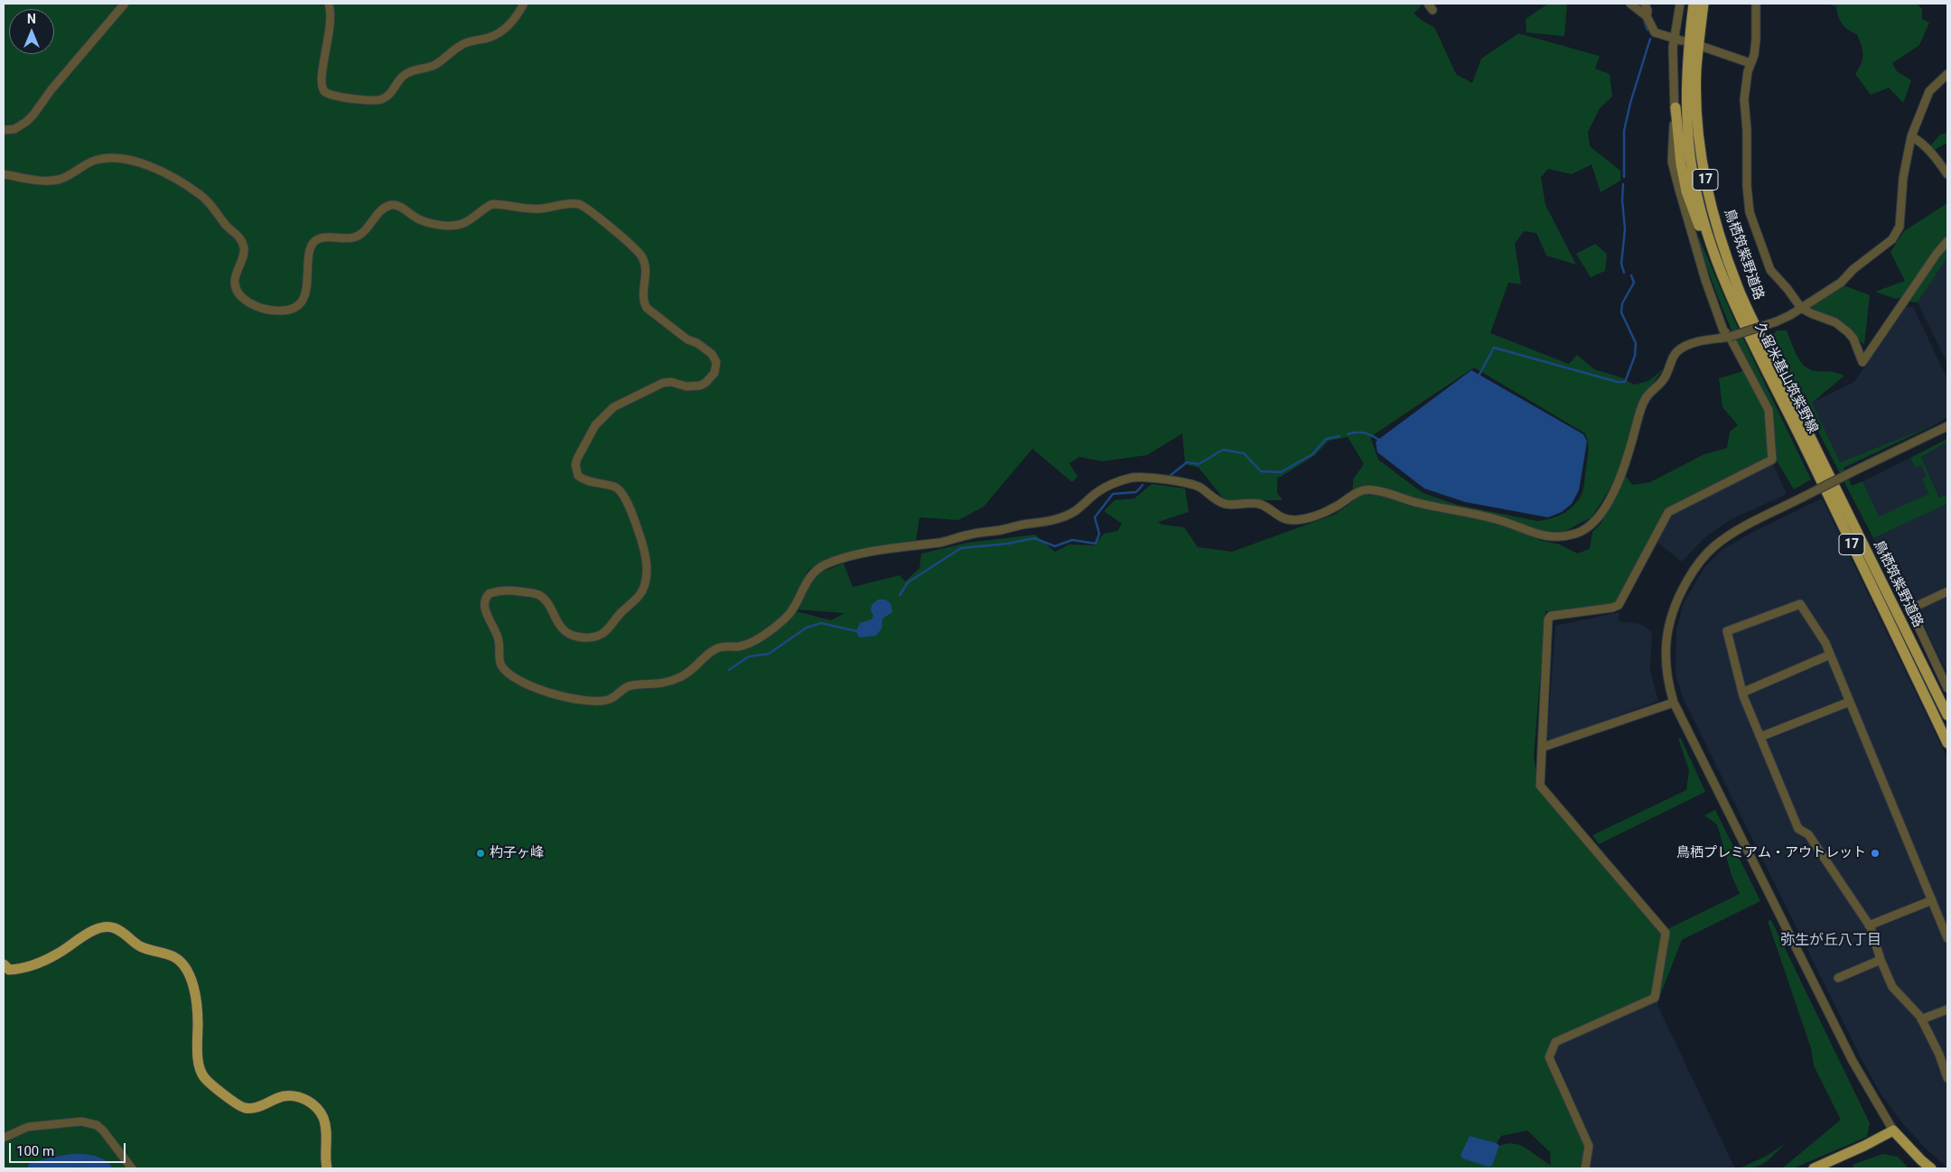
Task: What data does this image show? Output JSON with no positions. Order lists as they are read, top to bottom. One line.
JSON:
{"streets":{"main road":["17","鳥栖筑紫野道路","久留米基山筑紫野線"]},"districts":["弥生が丘八丁目"],"places":["杓子ヶ峰","鳥栖プレミアム・アウトレット"],"scale_bar":"100 m","north":"top"}
